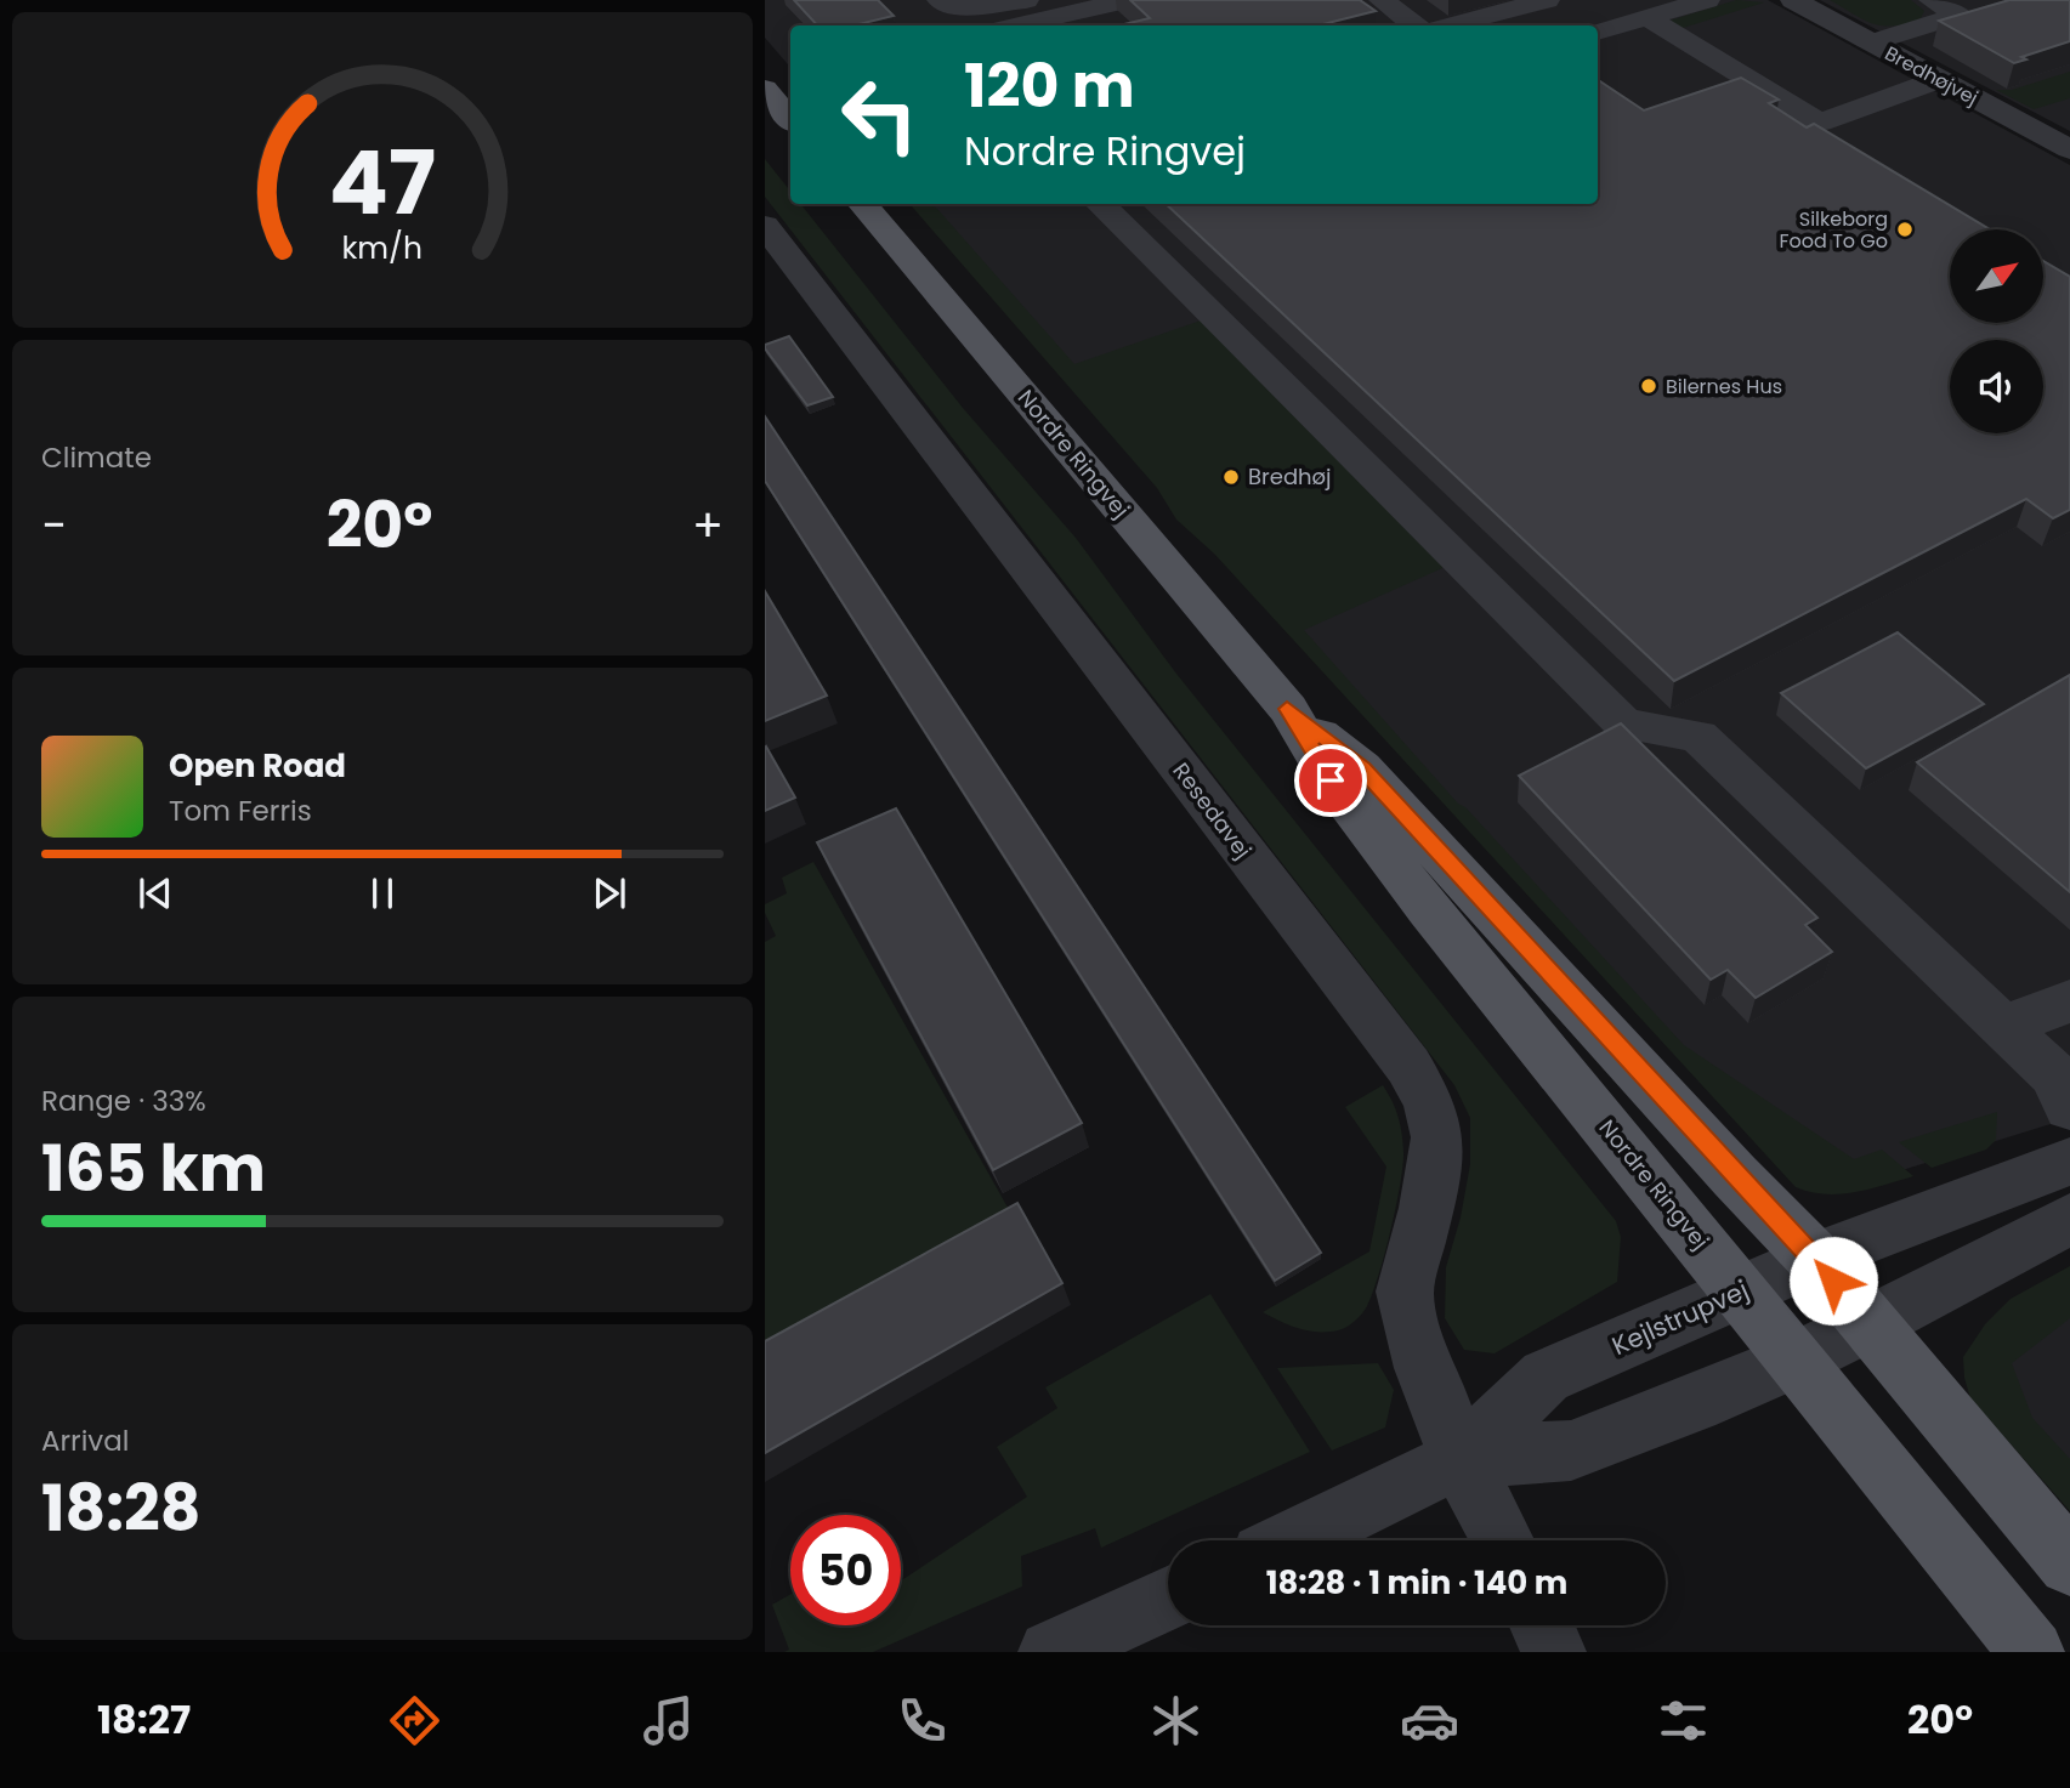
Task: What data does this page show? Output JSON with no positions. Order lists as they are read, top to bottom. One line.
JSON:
{"streets":{"main road":["Nordre Ringvej"],"street":["Bredhøjvej","Resedavej","Kejlstrupvej"]},"crossings":[["Nordre Ringvej","Kejlstrupvej"],["Resedavej","Kejlstrupvej"]],"places":["Silkeborg Food To Go","Bilernes Hus","Bredhøj"],"north":"top right","page":{"turn":["120 m","Nordre Ringvej"],"tile":["Climate",["Range · 33%","165 km"],["Arrival","18:28"]],"heat":["−","20°","+"],"song":["Open Road","Tom Ferris"],"limit":"50","trip":"18:28 · 1 min · 140 m","tabs":["18:27","20°"],"gauge":["47","km/h"]}}
